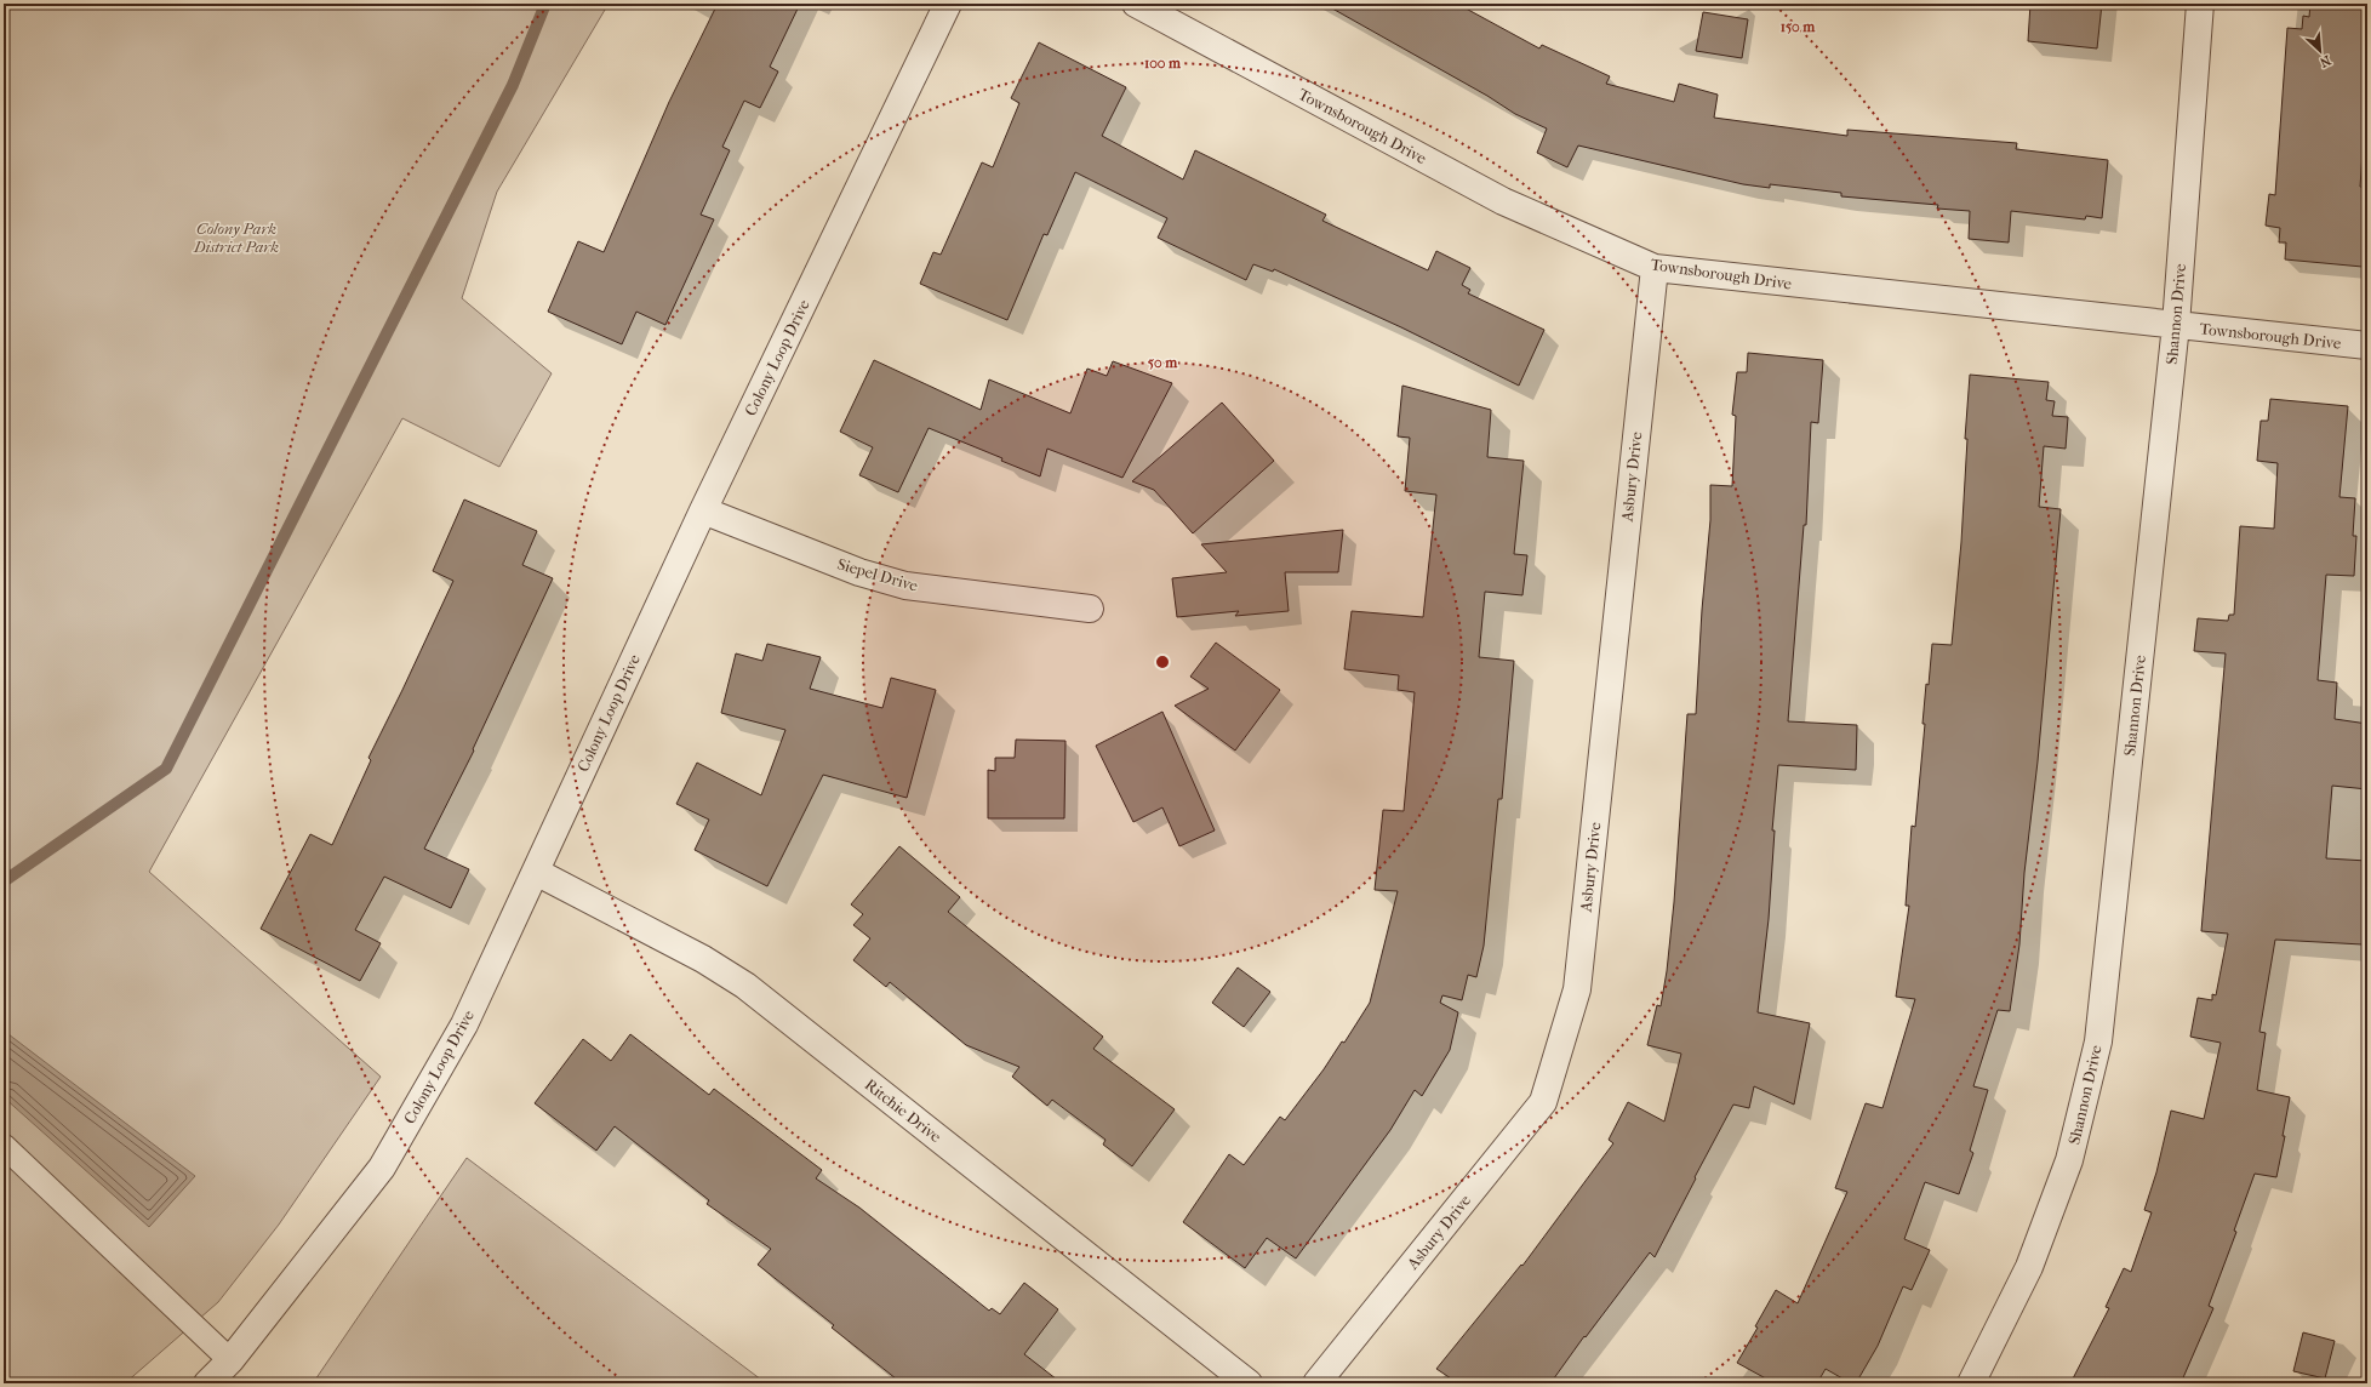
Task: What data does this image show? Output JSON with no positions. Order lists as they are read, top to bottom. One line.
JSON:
{"streets":{"street":["Townsborough Drive","Shannon Drive","Colony Loop Drive","Asbury Drive","Siepel Drive","Ritchie Drive"]},"crossings":[["Townsborough Drive","Shannon Drive"],["Townsborough Drive","Asbury Drive"],["Colony Loop Drive","Siepel Drive"],["Colony Loop Drive","Ritchie Drive"]],"parks":["Colony Park District Park"],"north":"bottom right","rings":["150 m","100 m","50 m"]}
